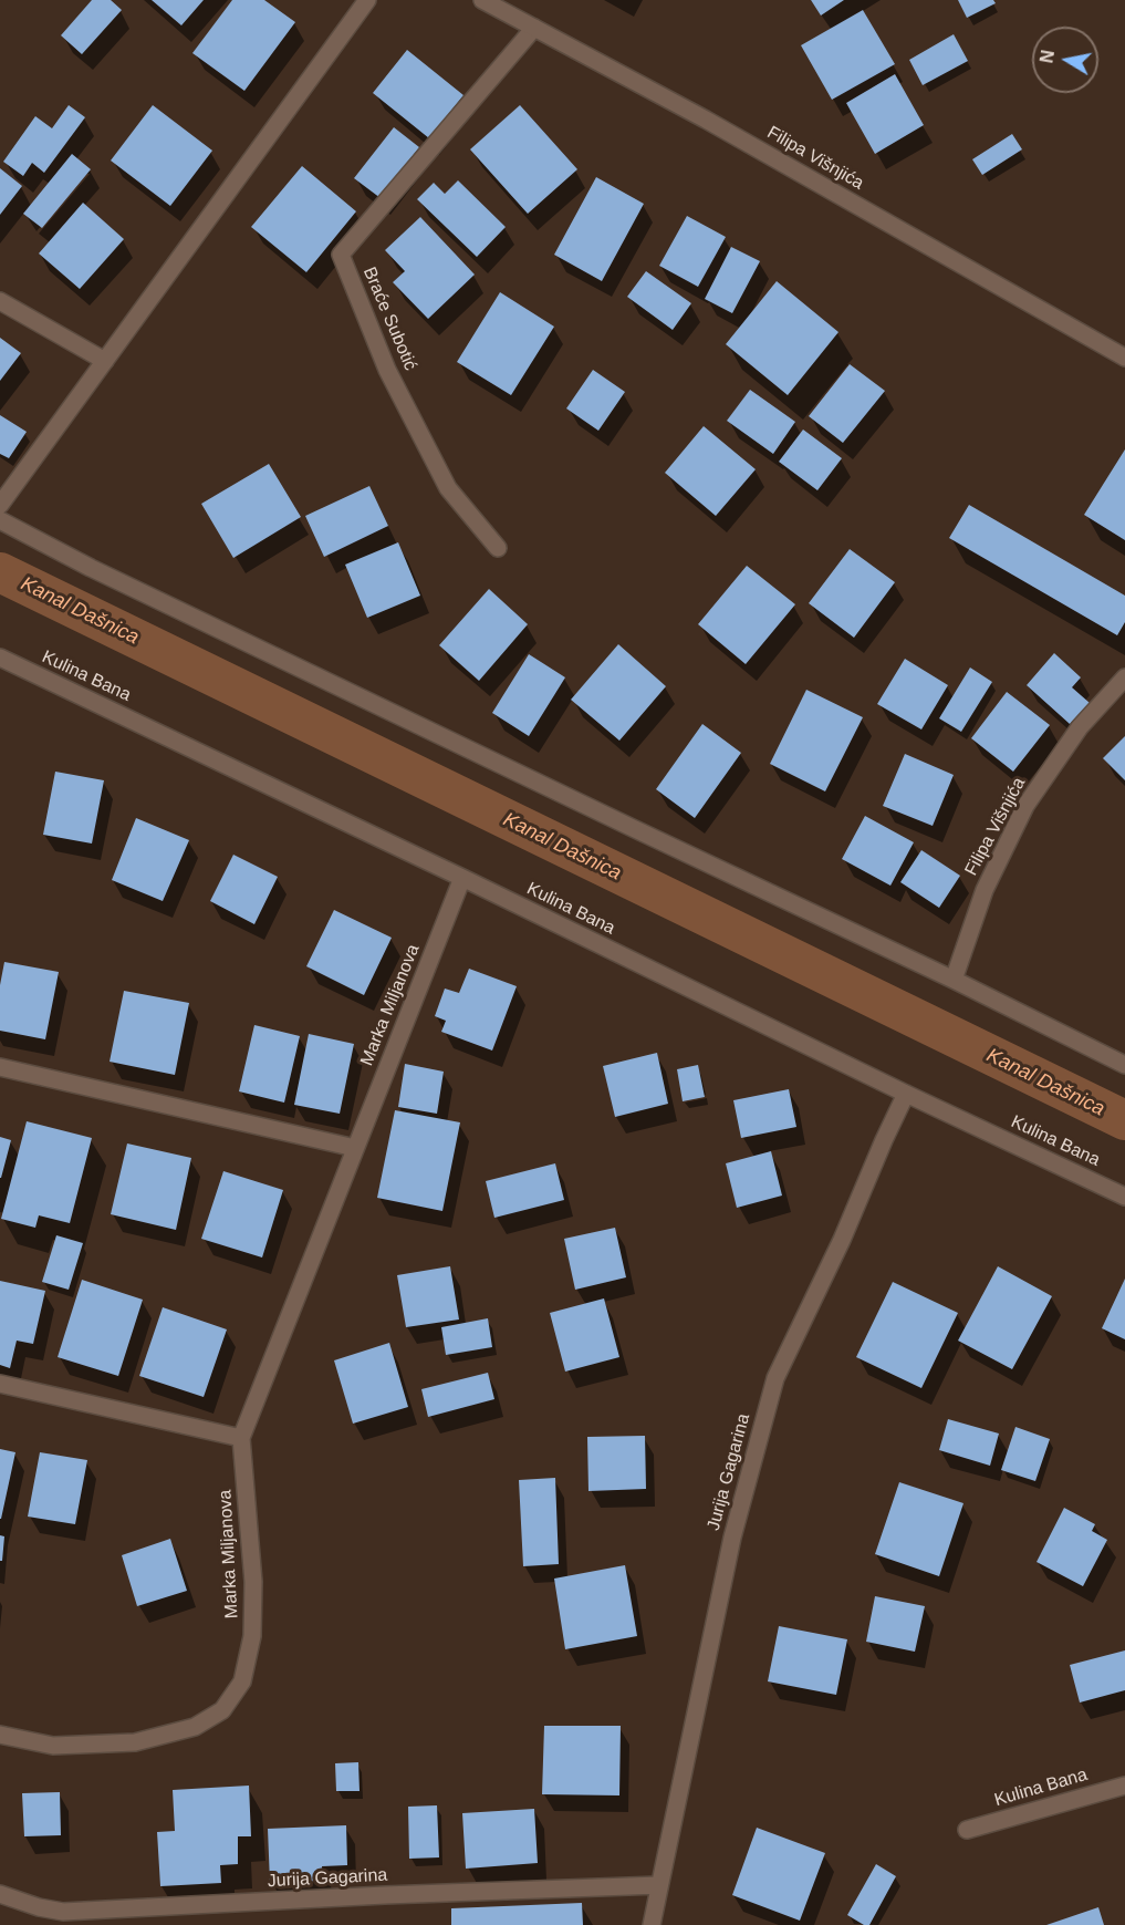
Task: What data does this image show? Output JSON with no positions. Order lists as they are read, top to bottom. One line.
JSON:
{"streets":{"street":["Filipa Višnjića","Braće Subotić","Kulina Bana","Marka Miljanova","Jurija Gagarina"]},"crossings":[["Filipa Višnjića","Braće Subotić"],["Kulina Bana","Marka Miljanova"],["Kulina Bana","Jurija Gagarina"]],"water":["Kanal Dašnica"],"north":"left"}
